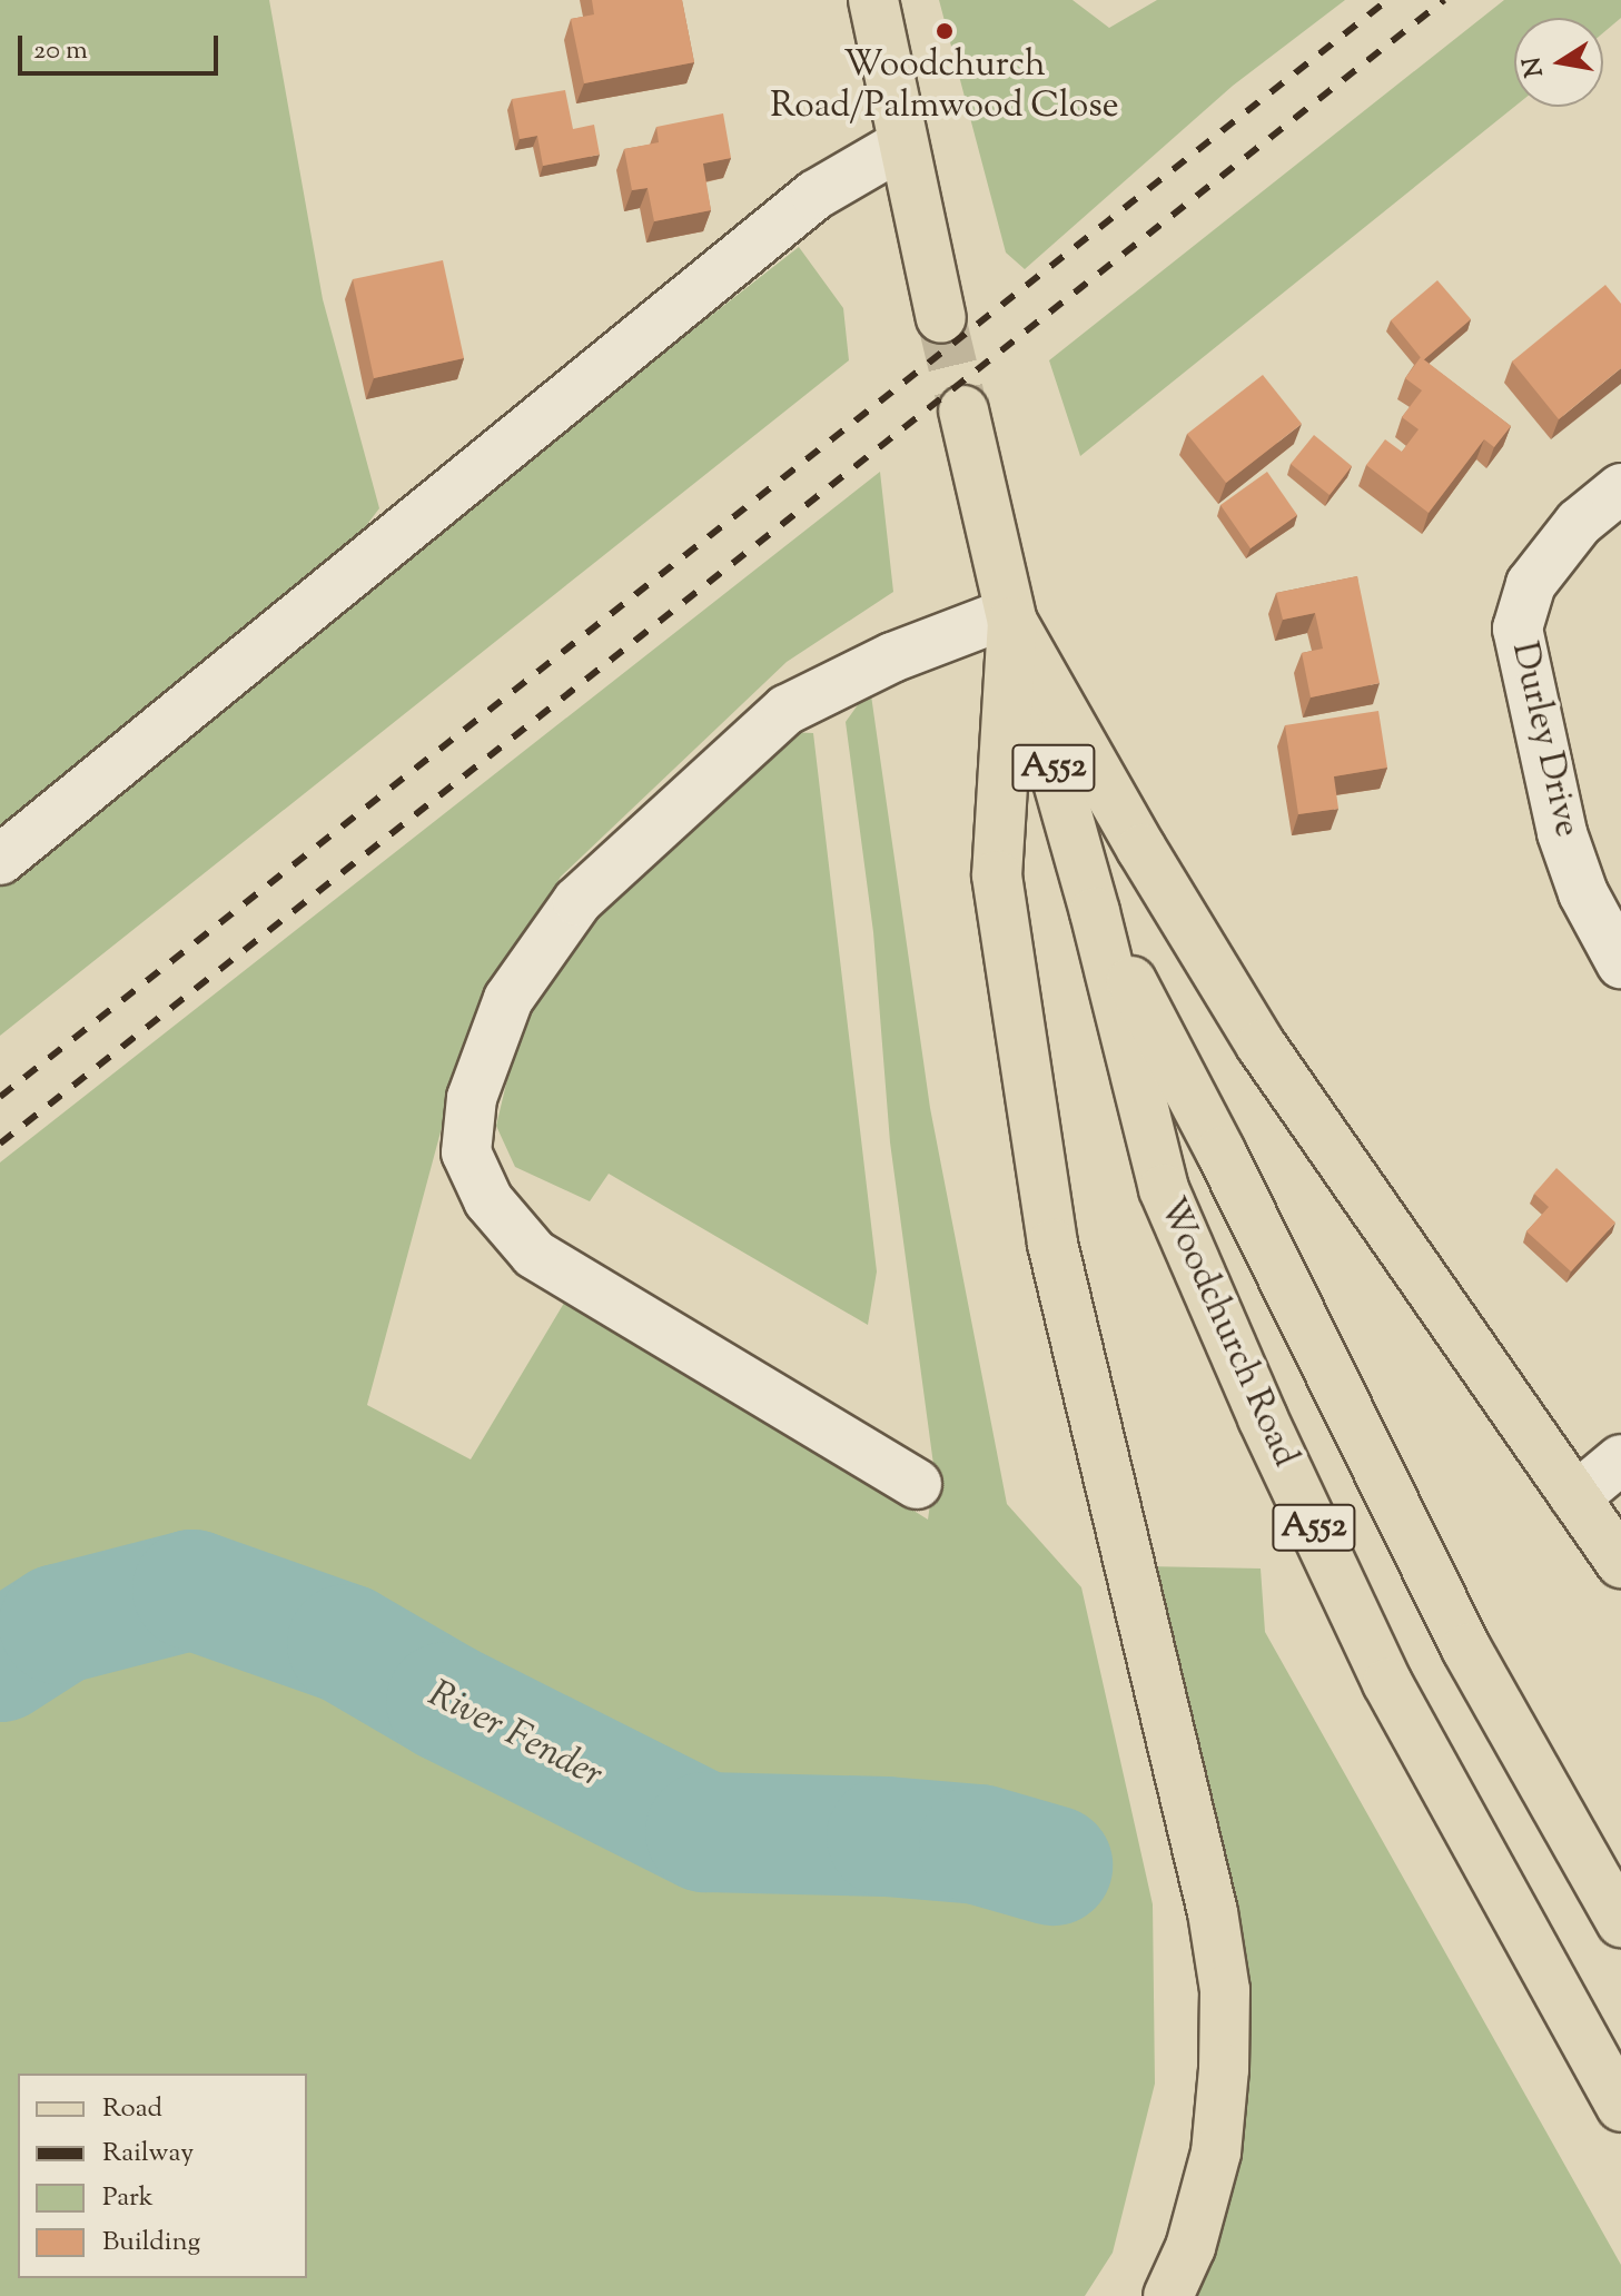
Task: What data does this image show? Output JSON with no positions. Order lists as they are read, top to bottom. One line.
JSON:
{"streets":{"main road":["A552","Woodchurch Road"],"street":["Durley Drive"]},"water":["River Fender"],"places":["Woodchurch Road/Palmwood Close"],"legend":["Road","Railway","Park","Building"],"scale_bar":"20 m","north":"left"}
